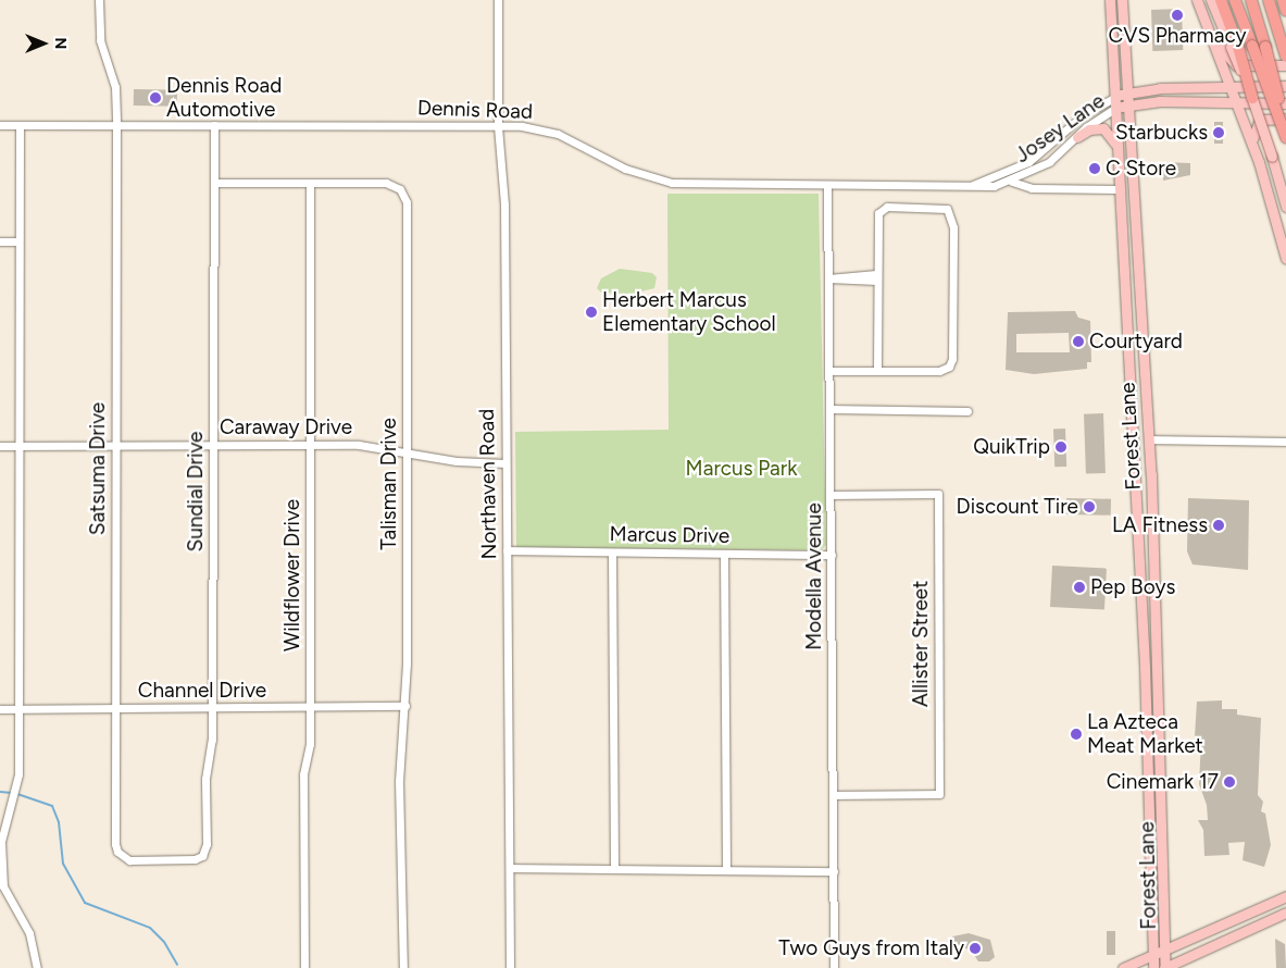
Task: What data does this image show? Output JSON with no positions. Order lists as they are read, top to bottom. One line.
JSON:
{"streets":{"main road":["Josey Lane","Forest Lane"],"street":["Dennis Road","Caraway Drive","Satsuma Drive","Talisman Drive","Northaven Road","Sundial Drive","Marcus Drive","Wildflower Drive","Modella Avenue","Allister Street","Channel Drive"]},"crossings":[["Dennis Road","Josey Lane"],["Dennis Road","Satsuma Drive"],["Dennis Road","Northaven Road"],["Dennis Road","Sundial Drive"],["Dennis Road","Modella Avenue"],["Josey Lane","Forest Lane"],["Caraway Drive","Satsuma Drive"],["Caraway Drive","Talisman Drive"],["Caraway Drive","Northaven Road"],["Caraway Drive","Sundial Drive"],["Caraway Drive","Wildflower Drive"],["Satsuma Drive","Sundial Drive"],["Satsuma Drive","Channel Drive"],["Talisman Drive","Sundial Drive"],["Talisman Drive","Wildflower Drive"],["Talisman Drive","Channel Drive"],["Northaven Road","Marcus Drive"],["Sundial Drive","Channel Drive"],["Marcus Drive","Modella Avenue"],["Wildflower Drive","Channel Drive"],["Modella Avenue","Allister Street"]],"parks":["Marcus Park"],"places":["CVS Pharmacy","Dennis Road Automotive","Starbucks","C Store","Herbert Marcus Elementary School","Courtyard","QuikTrip","Discount Tire","LA Fitness","Pep Boys","La Azteca Meat Market","Cinemark 17","Two Guys from Italy"],"north":"right"}
